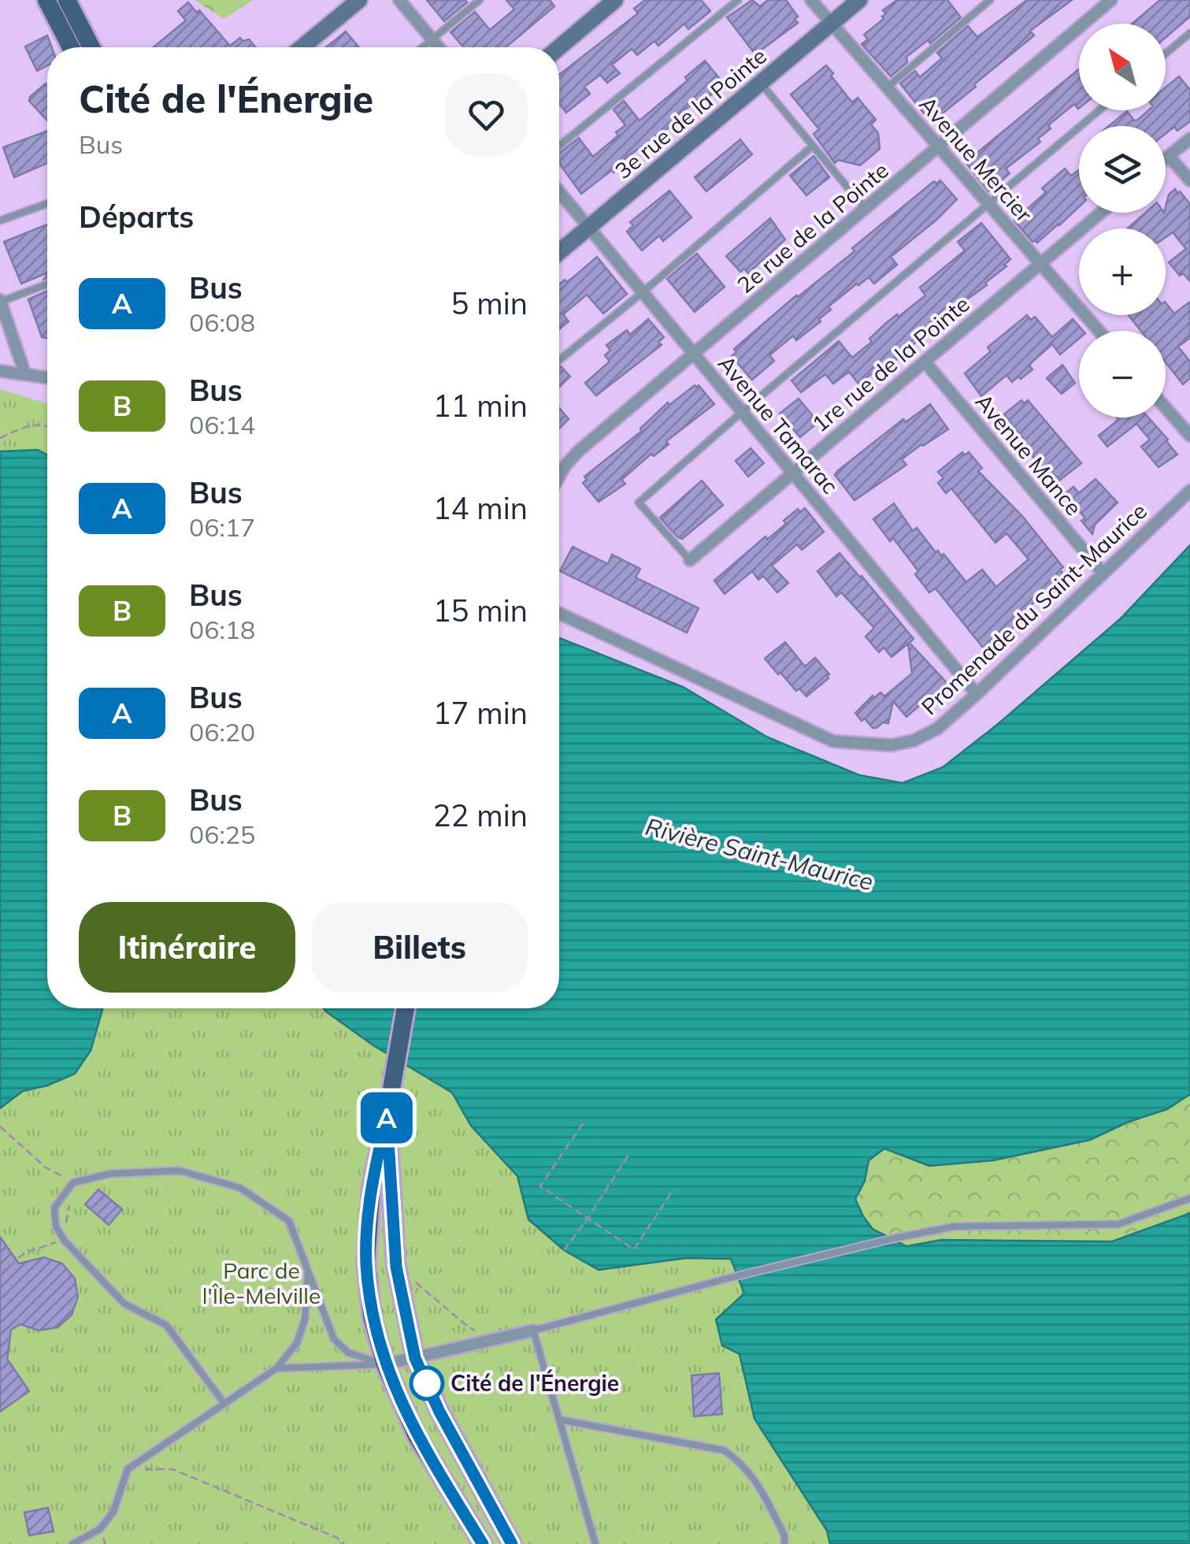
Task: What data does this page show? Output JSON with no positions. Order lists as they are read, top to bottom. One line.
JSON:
{"streets":{"street":["3e rue de la Pointe","Avenue Mercier","2e rue de la Pointe","1re rue de la Pointe","Avenue Tamarac","Avenue Mance","Promenade du Saint-Maurice"]},"crossings":[["3e rue de la Pointe","Avenue Mercier"],["3e rue de la Pointe","Avenue Tamarac"],["Avenue Mercier","2e rue de la Pointe"],["Avenue Mercier","1re rue de la Pointe"],["2e rue de la Pointe","Avenue Tamarac"],["1re rue de la Pointe","Avenue Tamarac"],["1re rue de la Pointe","Avenue Mance"],["Avenue Tamarac","Promenade du Saint-Maurice"],["Avenue Mance","Promenade du Saint-Maurice"]],"water":["Rivière Saint-Maurice"],"parks":["Parc de l'Île-Melville"],"places":["Cité de l'Énergie"],"lines":["bus line A"],"north":"top left","page":{"on_map":"A","map_buttons":["+","−"],"heading":[["Cité de l'Énergie","Bus"],"Départs"],"list":[{"mark":"A","name":"Bus","note":"06:08","value":"5 min"},{"mark":"B","name":"Bus","note":"06:14","value":"11 min"},{"mark":"A","name":"Bus","note":"06:17","value":"14 min"},{"mark":"B","name":"Bus","note":"06:18","value":"15 min"},{"mark":"A","name":"Bus","note":"06:20","value":"17 min"},{"mark":"B","name":"Bus","note":"06:25","value":"22 min"}],"buttons":["Itinéraire","Billets"]}}
